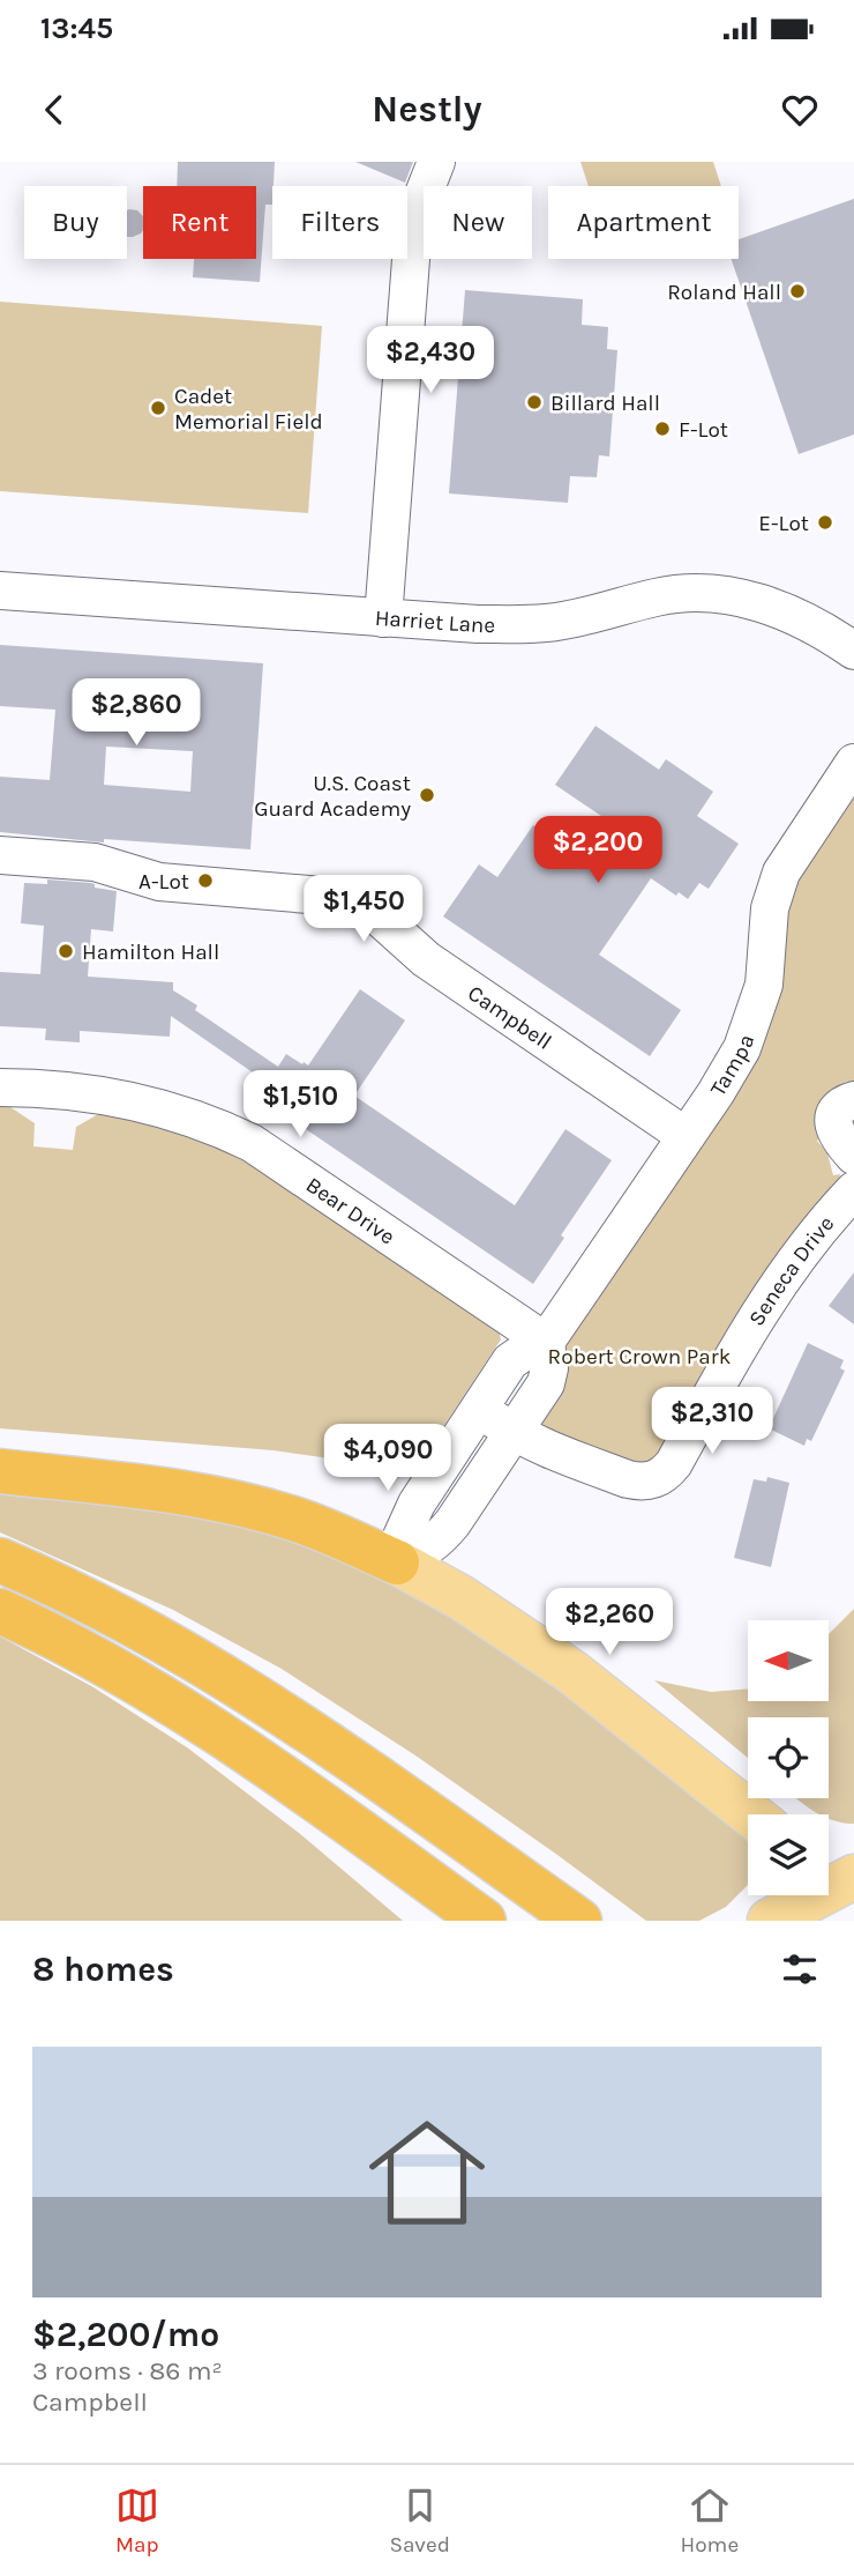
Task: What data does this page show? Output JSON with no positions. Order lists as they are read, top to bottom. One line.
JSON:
{"streets":{"street":["Harriet Lane","Campbell","Tampa","Bear Drive","Seneca Drive"]},"crossings":[["Campbell","Tampa"],["Tampa","Bear Drive"],["Tampa","Seneca Drive"]],"parks":["Robert Crown Park"],"places":["Roland Hall","Billard Hall","Cadet Memorial Field","F-Lot","E-Lot","U.S. Coast Guard Academy","A-Lot","Hamilton Hall"],"north":"left","page":{"status":"13:45","header":"Nestly","chip":["Buy","Rent","Filters","New","Apartment"],"price":["$2,430","$2,860","$2,200","$1,450","$1,510","$2,310","$4,090","$2,260"],"heading":"8 homes","list":[{"name":"$2,200/mo","note":"3 rooms · 86 m² · Campbell"}],"tabs":["Map","Saved","Home"]}}
